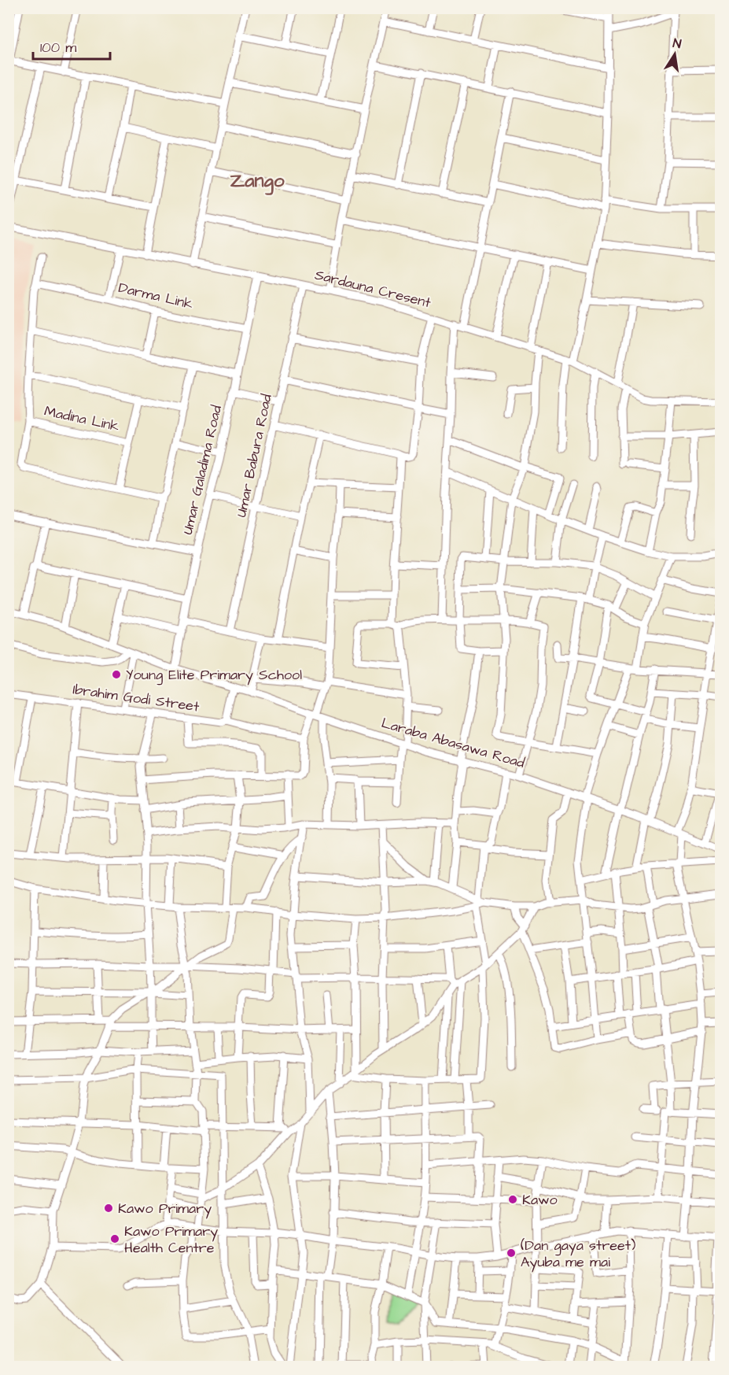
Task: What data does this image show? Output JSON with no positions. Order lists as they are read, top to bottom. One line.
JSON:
{"streets":{"street":["Sardauna Cresent","Darma Link","Madina Link","Umar Babura Road","Umar Galadima Road","Ibrahim Godi Street","Laraba Abasawa Road"]},"crossings":[["Sardauna Cresent","Darma Link"],["Sardauna Cresent","Umar Babura Road"],["Sardauna Cresent","Umar Galadima Road"],["Darma Link","Umar Galadima Road"],["Umar Galadima Road","Laraba Abasawa Road"]],"districts":["Zango"],"places":["Young Elite Primary School","Kawo","Kawo Primary","Kawo Primary Health Centre","(Dan gaya street) Ayuba me mai"],"scale_bar":"100 m","north":"top"}
